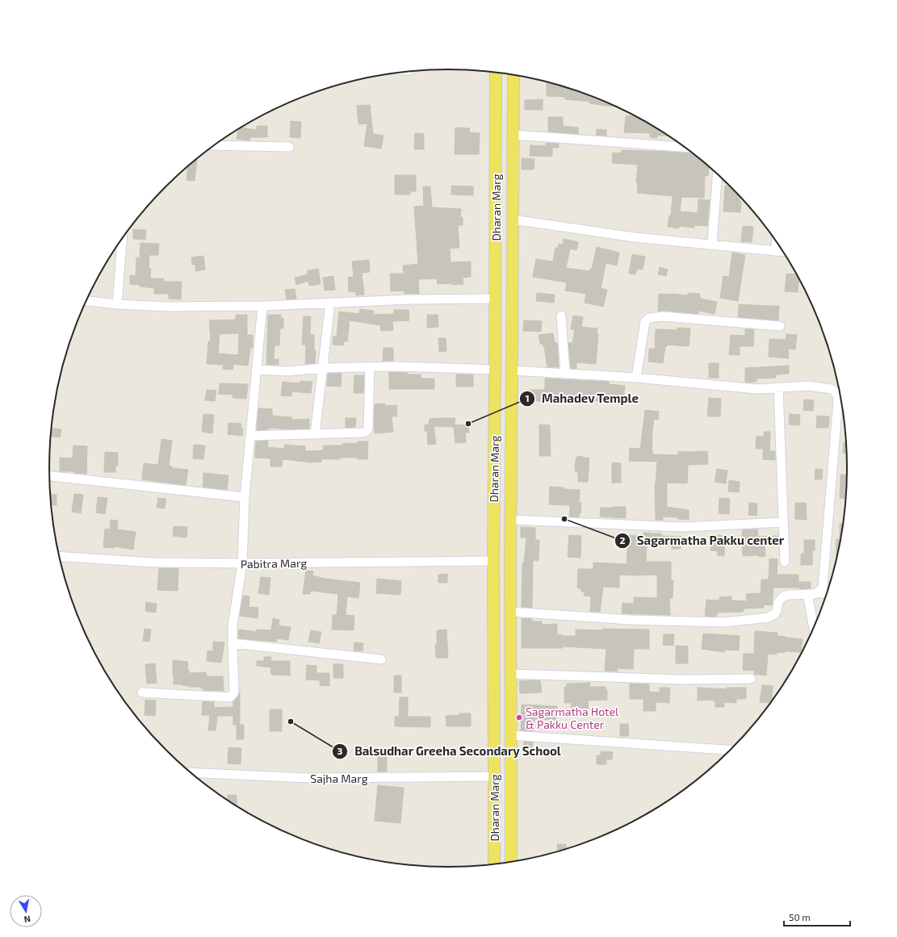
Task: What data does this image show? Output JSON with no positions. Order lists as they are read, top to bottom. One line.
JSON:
{"streets":{"main road":["Dharan Marg"],"street":["Pabitra Marg","Sajha Marg"]},"crossings":[["Dharan Marg","Pabitra Marg"],["Dharan Marg","Sajha Marg"]],"places":["Mahadev Temple","Sagarmatha Pakku center","Sagarmatha Hotel & Pakku Center","Balsudhar Greeha Secondary School"],"scale_bar":"50 m","north":"bottom"}
